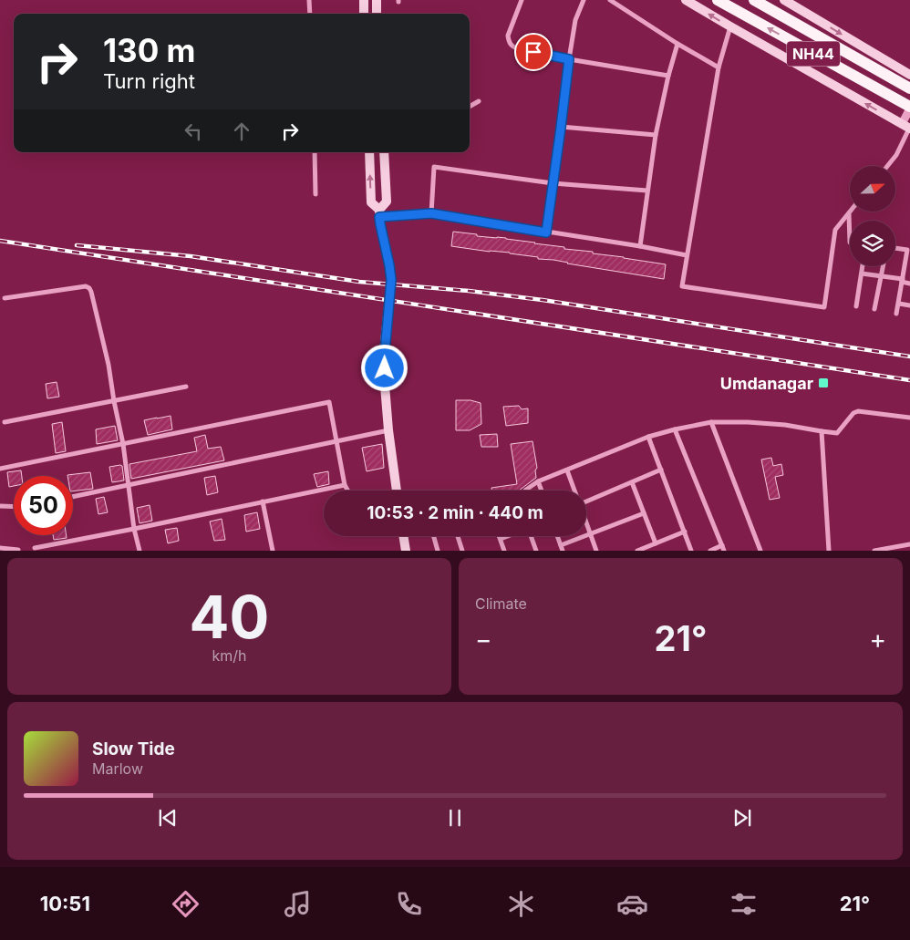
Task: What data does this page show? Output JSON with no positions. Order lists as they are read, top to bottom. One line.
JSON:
{"streets":{"highway":["NH44"]},"places":{"transit":["Umdanagar"]},"north":"right","page":{"turn":["130 m","Turn right"],"limit":"50","trip":"10:53 · 2 min · 440 m","tile":[["40","km/h"],"Climate"],"heat":["−","21°","+"],"song":["Slow Tide","Marlow"],"tabs":["10:51","21°"]}}
